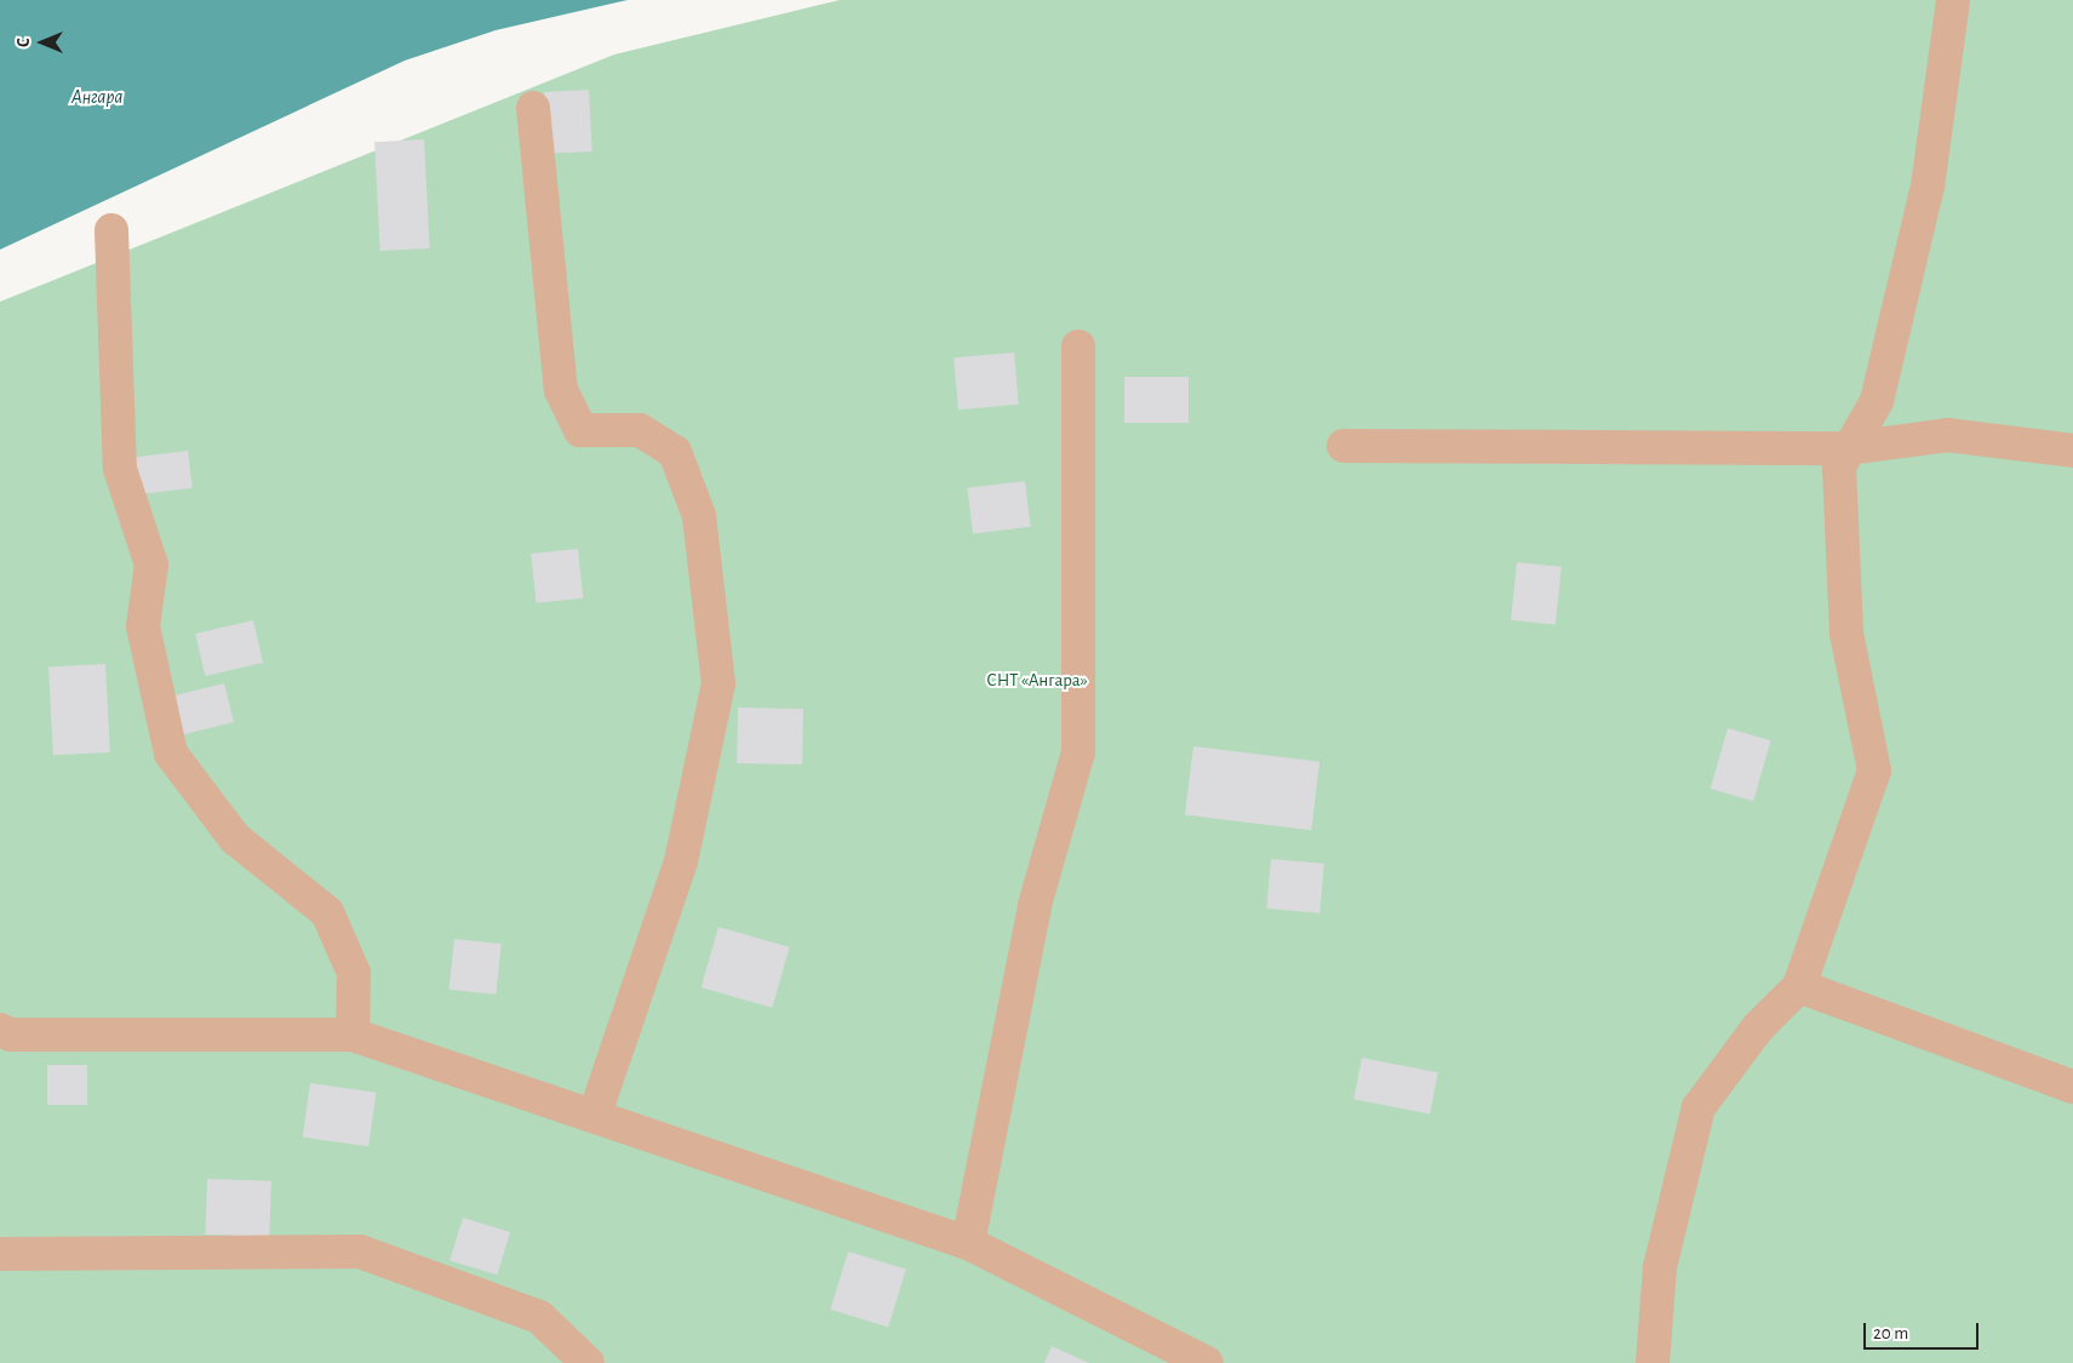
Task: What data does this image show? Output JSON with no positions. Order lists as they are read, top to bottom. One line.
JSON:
{"water":["Ангара"],"parks":["СНТ «Ангара»"],"scale_bar":"20 m","north":"left"}
